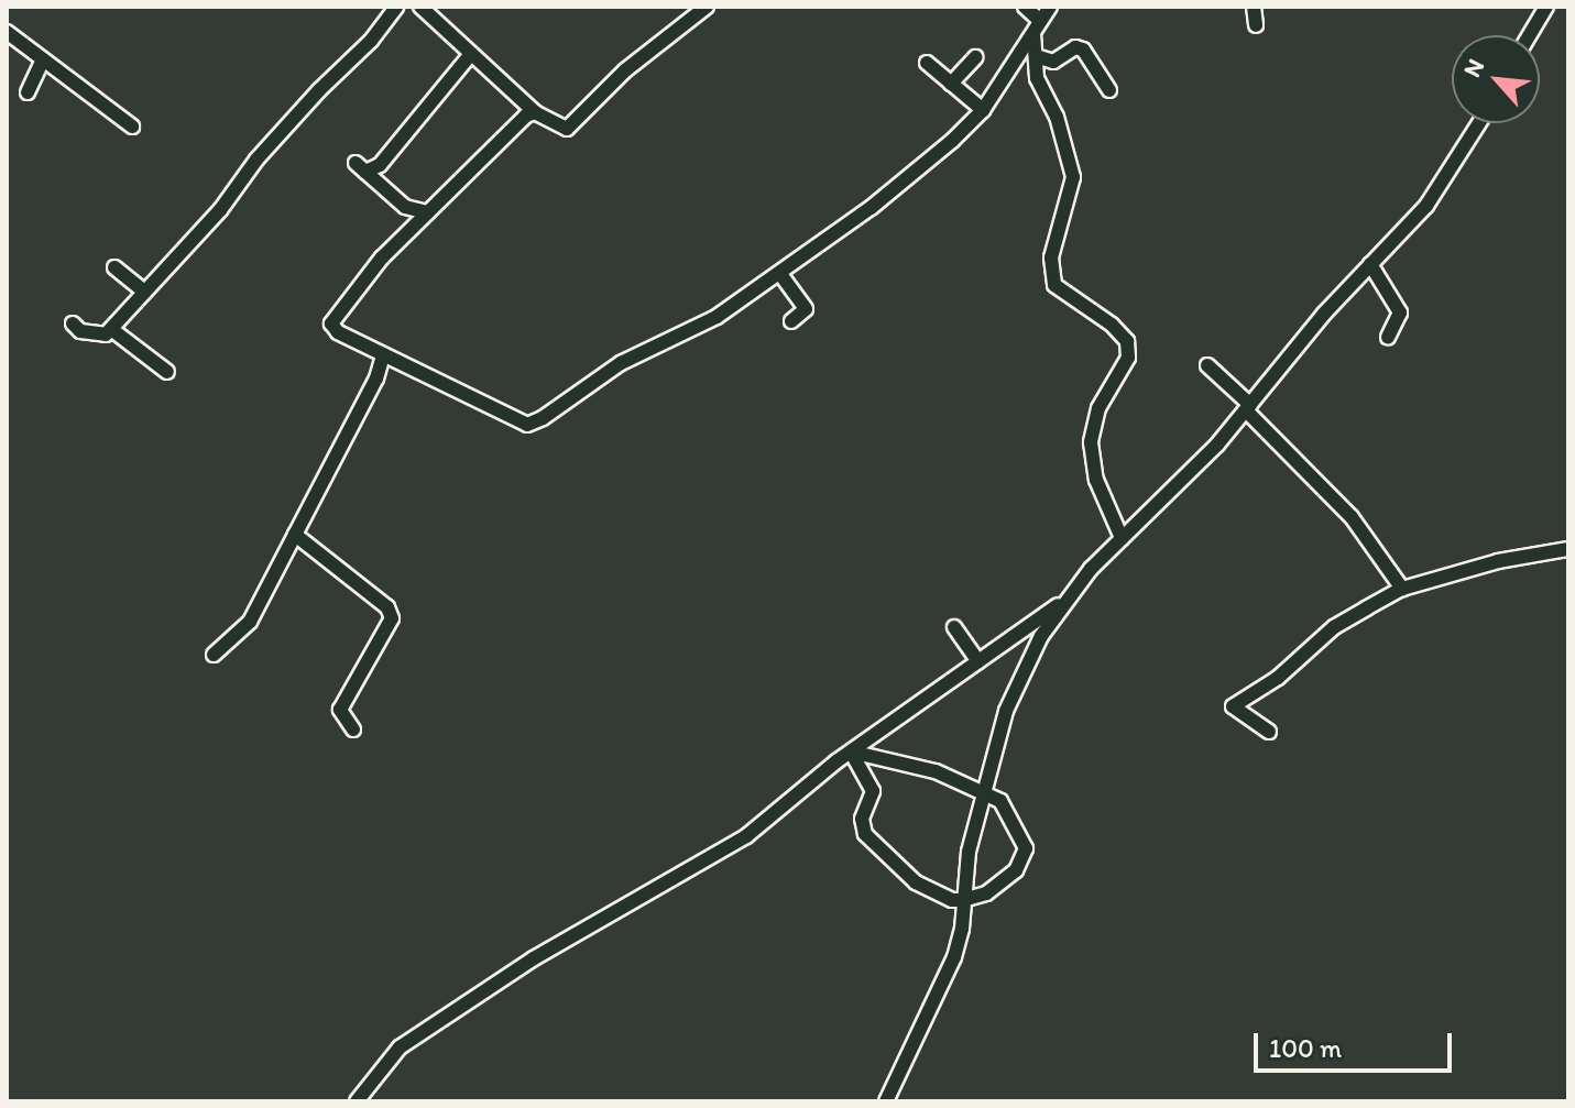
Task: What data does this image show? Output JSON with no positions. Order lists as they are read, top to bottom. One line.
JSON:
{"scale_bar":"100 m","north":"top left"}
